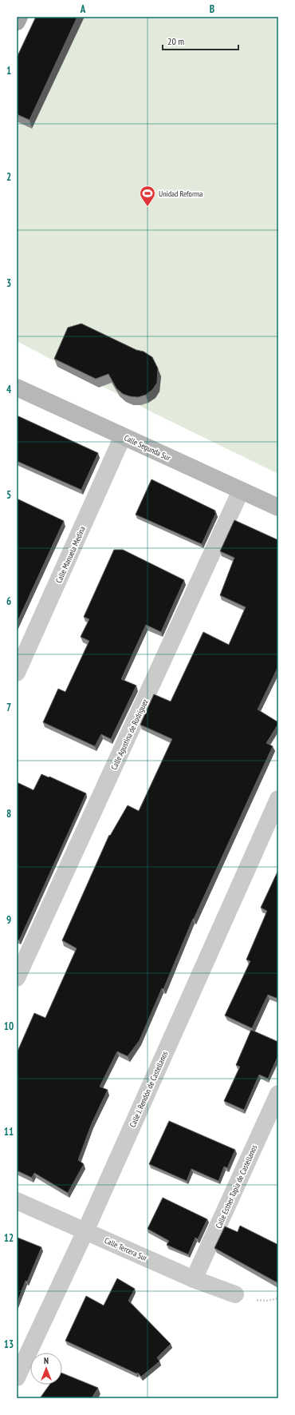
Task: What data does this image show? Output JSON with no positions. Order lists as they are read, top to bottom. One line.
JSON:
{"streets":{"street":["Calle Segunda Sur","Calle Manuela Medina","Calle Agustina de Rodríguez","Calle J. Rendón de Castellanos","Calle Esther Tapia de Castellanos","Calle Tercera Sur"]},"crossings":[["Calle Segunda Sur","Calle Manuela Medina"],["Calle Segunda Sur","Calle Agustina de Rodríguez"],["Calle J. Rendón de Castellanos","Calle Tercera Sur"],["Calle Esther Tapia de Castellanos","Calle Tercera Sur"]],"places":{"sports":["Unidad Reforma"]},"scale_bar":"20 m","north":"top","grid":{"columns":["A","B"],"rows":["1","2","3","4","5","6","7","8","9","10","11","12","13"]}}
